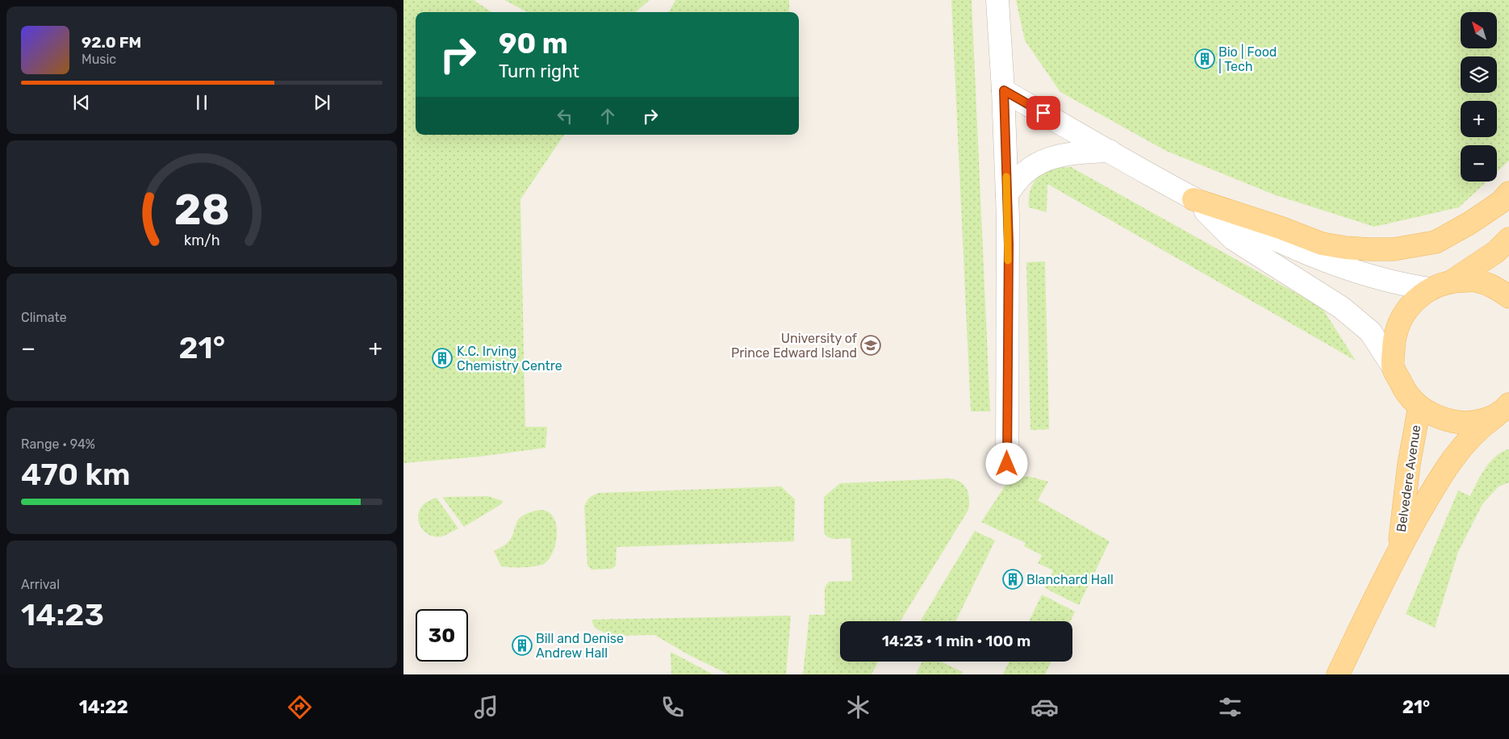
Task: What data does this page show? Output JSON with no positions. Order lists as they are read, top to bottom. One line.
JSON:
{"streets":{"main road":["Belvedere Avenue"]},"places":{"building":["Bio | Food | Tech","K.C. Irving Chemistry Centre","Blanchard Hall","Bill and Denise Andrew Hall"],"school or university":["University of Prince Edward Island"]},"north":"top left","page":{"map_buttons":["+","−"],"turn":["90 m","Turn right"],"song":["92.0 FM","Music"],"tile":["Climate",["Range · 94%","470 km"],["Arrival","14:23"]],"heat":["−","21°","+"],"limit":"30","trip":"14:23 · 1 min · 100 m","tabs":["14:22","21°"],"gauge":["28","km/h"]}}
